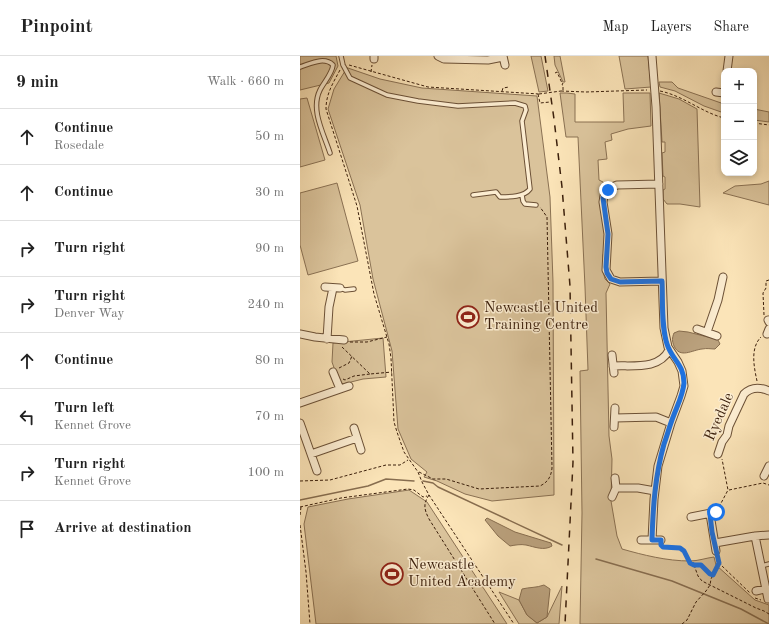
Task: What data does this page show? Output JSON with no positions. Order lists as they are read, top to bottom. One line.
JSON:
{"streets":{"street":["Ryedale"]},"places":{"sports":["Newcastle United Training Centre","Newcastle United Academy"]},"page":{"header":"Pinpoint","nav":["Map","Layers","Share"],"heading":["9 min","Walk · 660 m"],"map_buttons":["+","−"],"list":[["Continue","Rosedale","50 m"],["Continue","30 m"],["Turn right","90 m"],["Turn right","Denver Way","240 m"],["Continue","80 m"],["Turn left","Kennet Grove","70 m"],["Turn right","Kennet Grove","100 m"],"Arrive at destination"]}}
